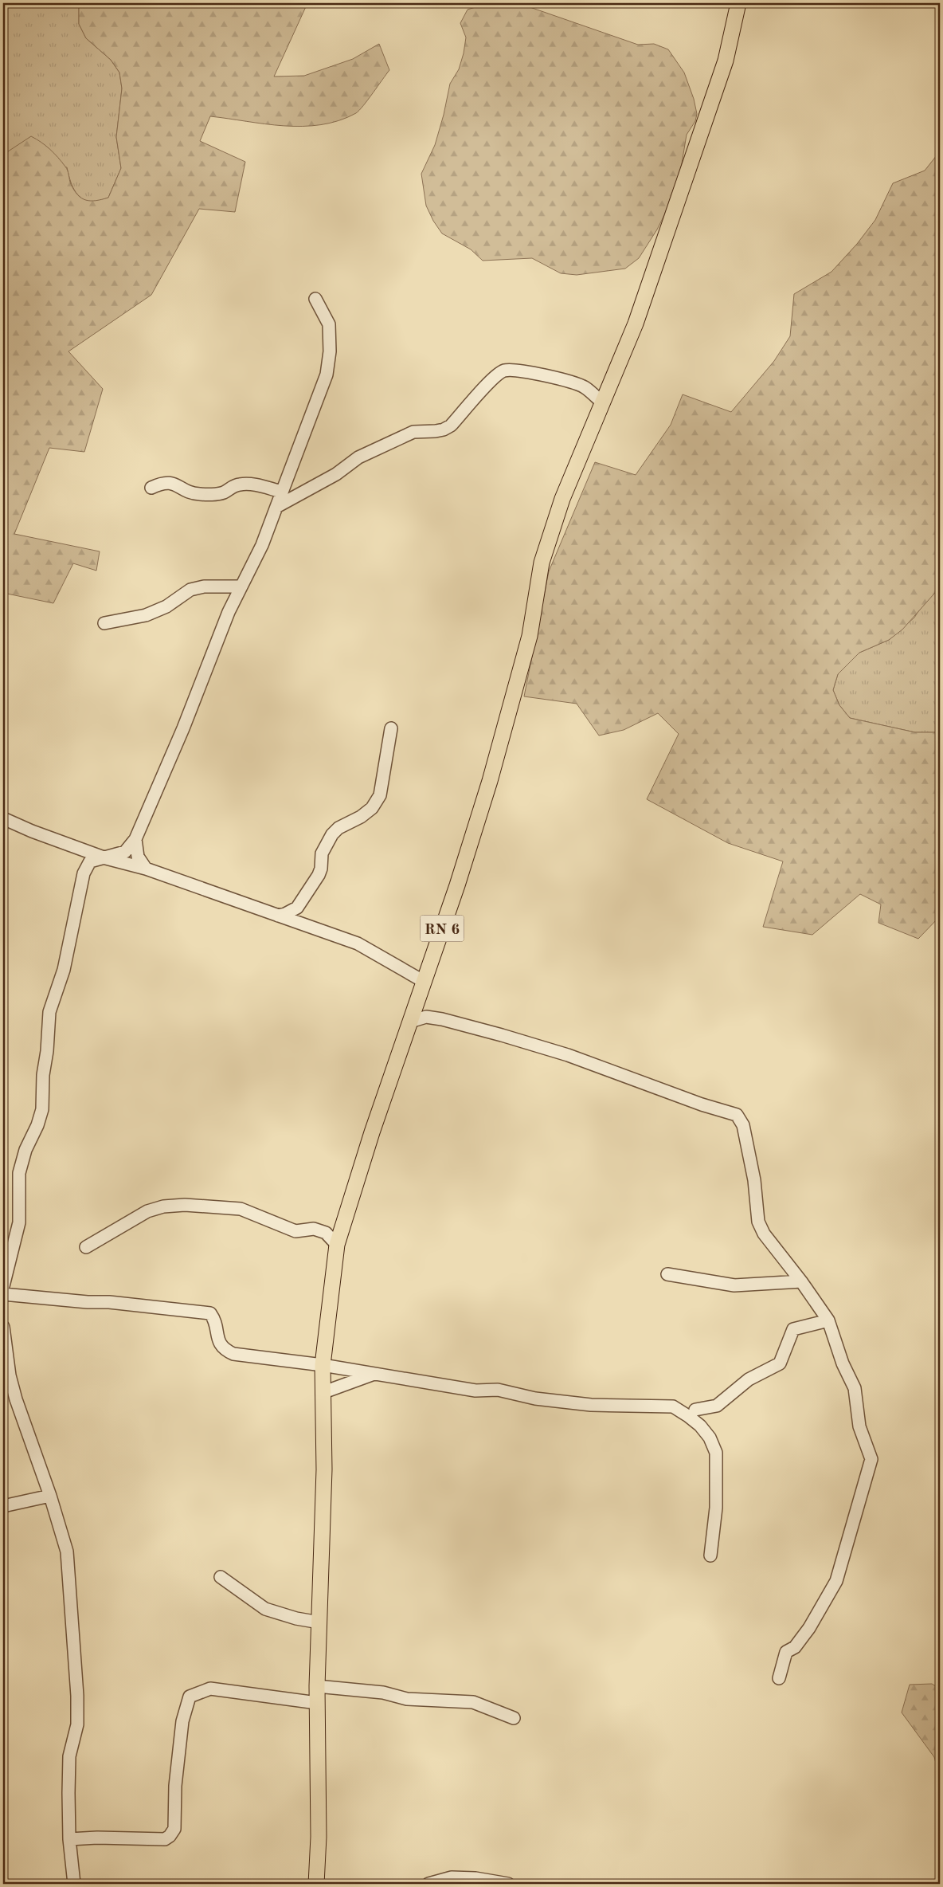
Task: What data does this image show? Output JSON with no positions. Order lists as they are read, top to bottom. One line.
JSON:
{"streets":{"main road":["RN 6"]}}
